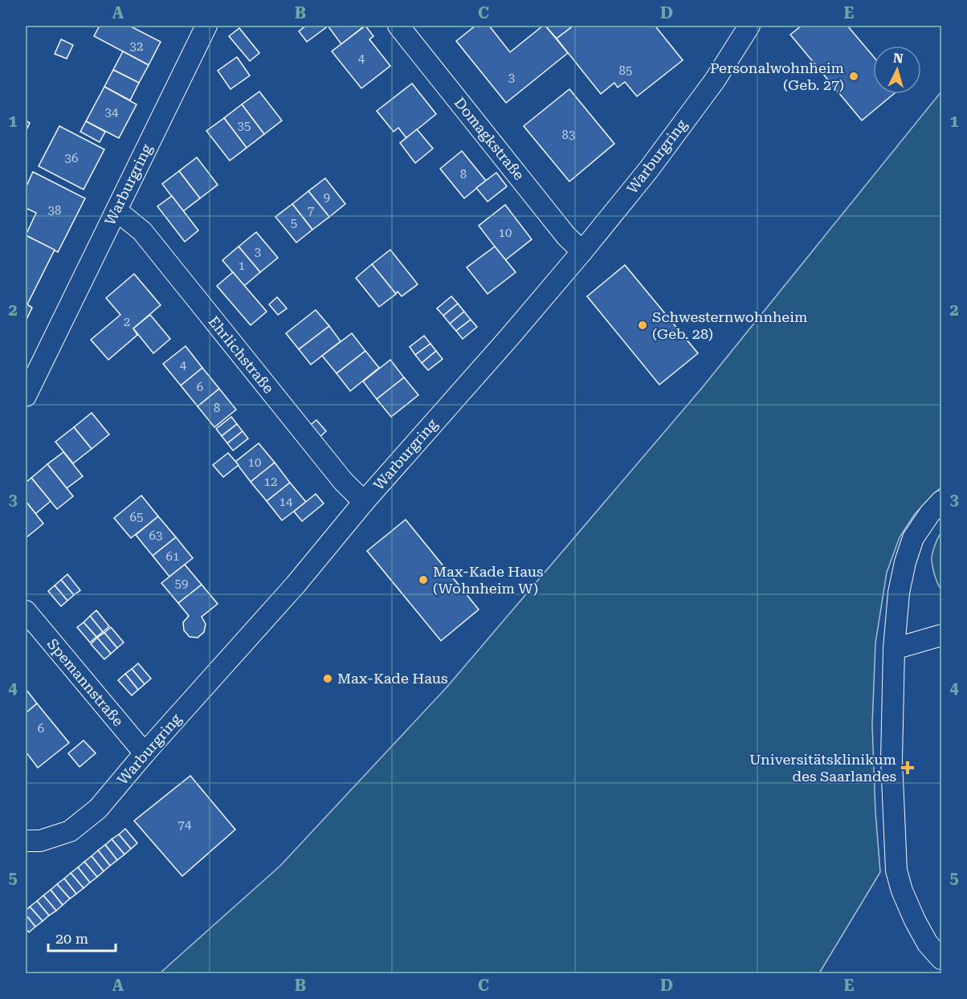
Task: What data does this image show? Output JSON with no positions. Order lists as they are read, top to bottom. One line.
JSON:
{"streets":{"street":["Domagkstraße","Warburgring","Ehrlichstraße","Spemannstraße"]},"crossings":[["Domagkstraße","Warburgring"],["Warburgring","Ehrlichstraße"],["Warburgring","Spemannstraße"]],"places":{"other":["Personalwohnheim (Geb. 27)","Schwesternwohnheim (Geb. 28)","Max-Kade Haus (Wohnheim W)","Max-Kade Haus"],"health":["Universitätsklinikum des Saarlandes"]},"house_numbers":["32","4","85","3","34","35","83","36","8","9","38","7","5","10","3","1","2","4","6","8","10","12","14","65","63","61","59","6","74"],"scale_bar":"20 m","north":"top","grid":{"columns":["A","B","C","D","E"],"rows":["1","2","3","4","5"]}}
